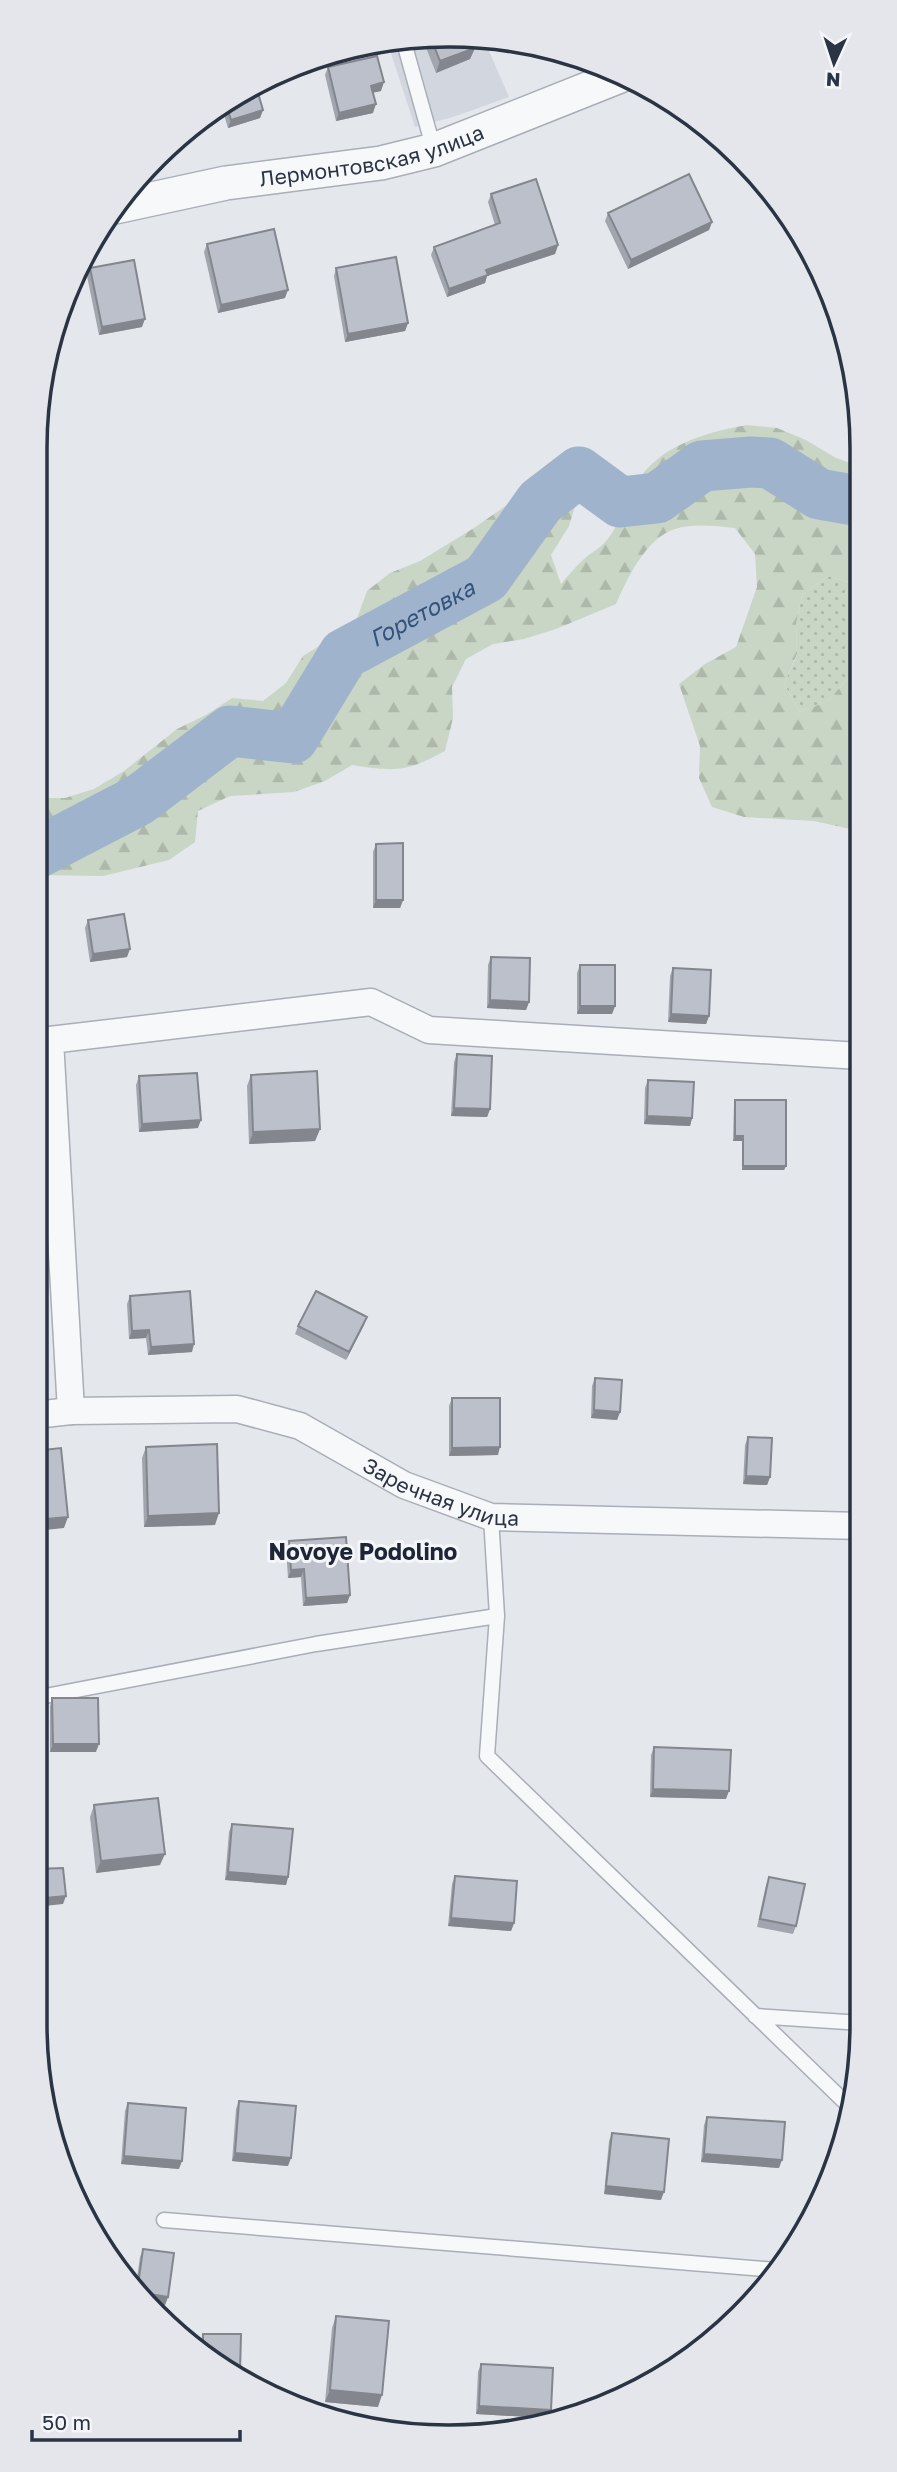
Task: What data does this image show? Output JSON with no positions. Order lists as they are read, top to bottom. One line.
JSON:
{"streets":{"street":["Лермонтовская улица","Заречная улица"]},"districts":["Novoye Podolino"],"water":["Горетовка"],"scale_bar":"50 m","north":"bottom"}
